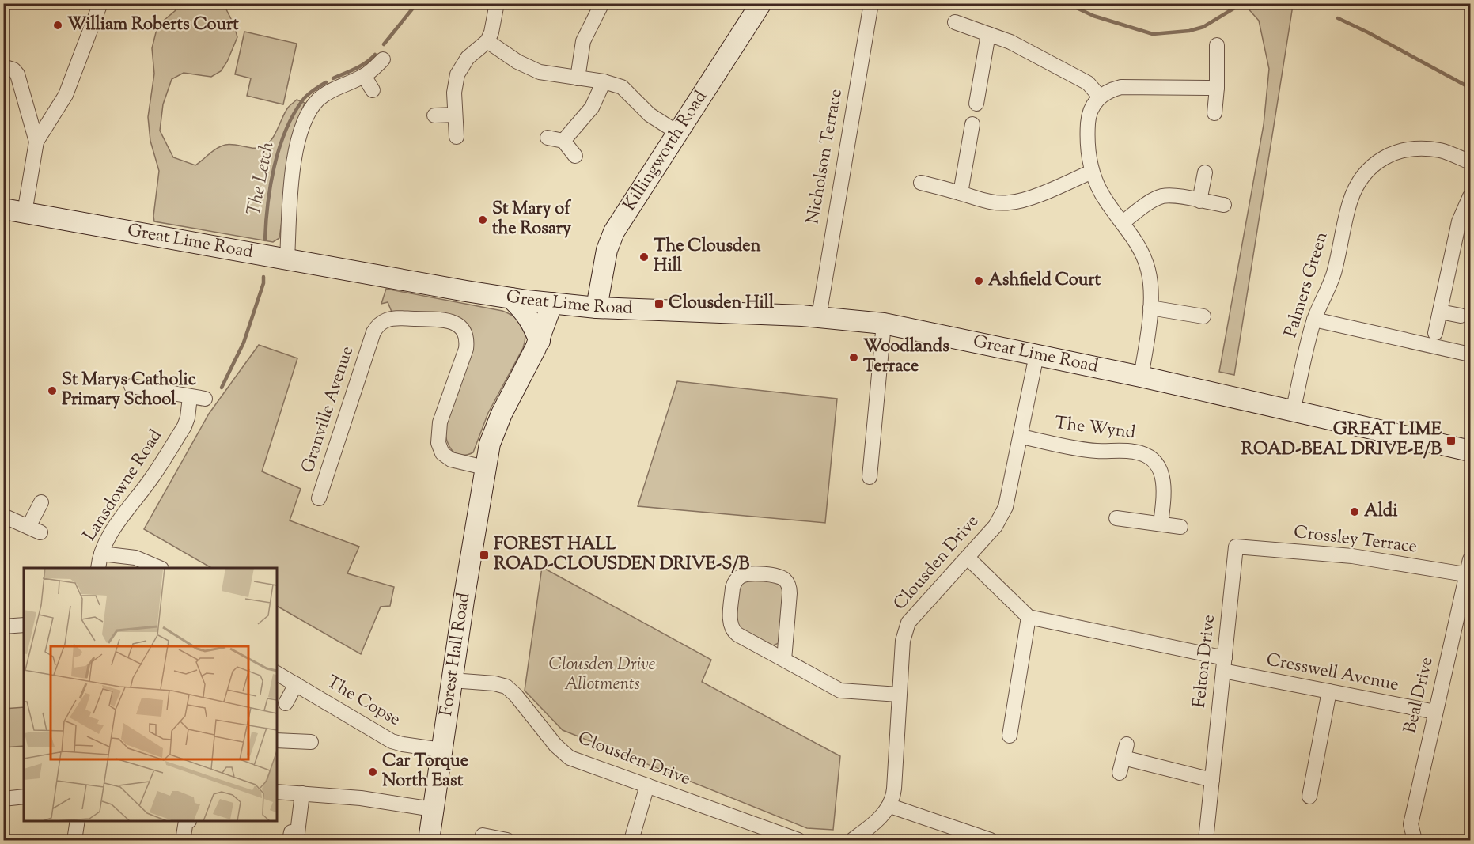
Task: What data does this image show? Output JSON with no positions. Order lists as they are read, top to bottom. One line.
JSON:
{"streets":{"main road":["Killingworth Road","Great Lime Road","Forest Hall Road"],"street":["Nicholson Terrace","Palmers Green","Granville Avenue","The Wynd","Lansdowne Road","Crossley Terrace","Clousden Drive","Felton Drive","Cresswell Avenue","Beal Drive","The Copse"]},"crossings":[["Killingworth Road","Great Lime Road"],["Nicholson Terrace","Great Lime Road"],["Great Lime Road","Palmers Green"],["Great Lime Road","Clousden Drive"],["Great Lime Road","Forest Hall Road"],["Granville Avenue","Forest Hall Road"],["The Wynd","Clousden Drive"],["Crossley Terrace","Felton Drive"],["Crossley Terrace","Beal Drive"],["Clousden Drive","Forest Hall Road"],["Forest Hall Road","The Copse"],["Felton Drive","Cresswell Avenue"],["Cresswell Avenue","Beal Drive"]],"water":["The Letch"],"parks":["Clousden Drive Allotments"],"places":{"other":["William Roberts Court","St Mary of the Rosary","The Clousden Hill","Ashfield Court","Woodlands Terrace","St Marys Catholic Primary School","Aldi","Car Torque North East"],"transit":["Clousden Hill","GREAT LIME ROAD-BEAL DRIVE-E/B","FOREST HALL ROAD-CLOUSDEN DRIVE-S/B"]}}
